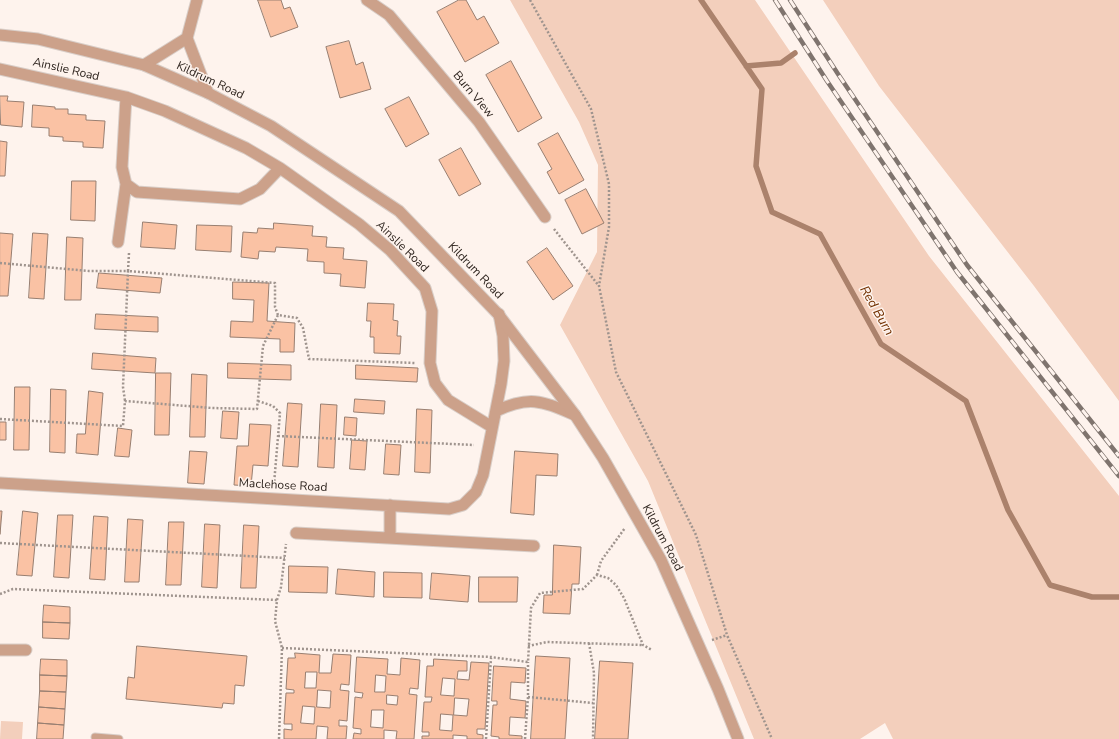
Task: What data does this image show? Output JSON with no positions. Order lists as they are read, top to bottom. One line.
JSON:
{"streets":{"street":["Ainslie Road","Kildrum Road","Burn View","Maclehose Road"]},"crossings":[["Ainslie Road","Maclehose Road"],["Kildrum Road","Maclehose Road"]],"water":["Red Burn"]}
